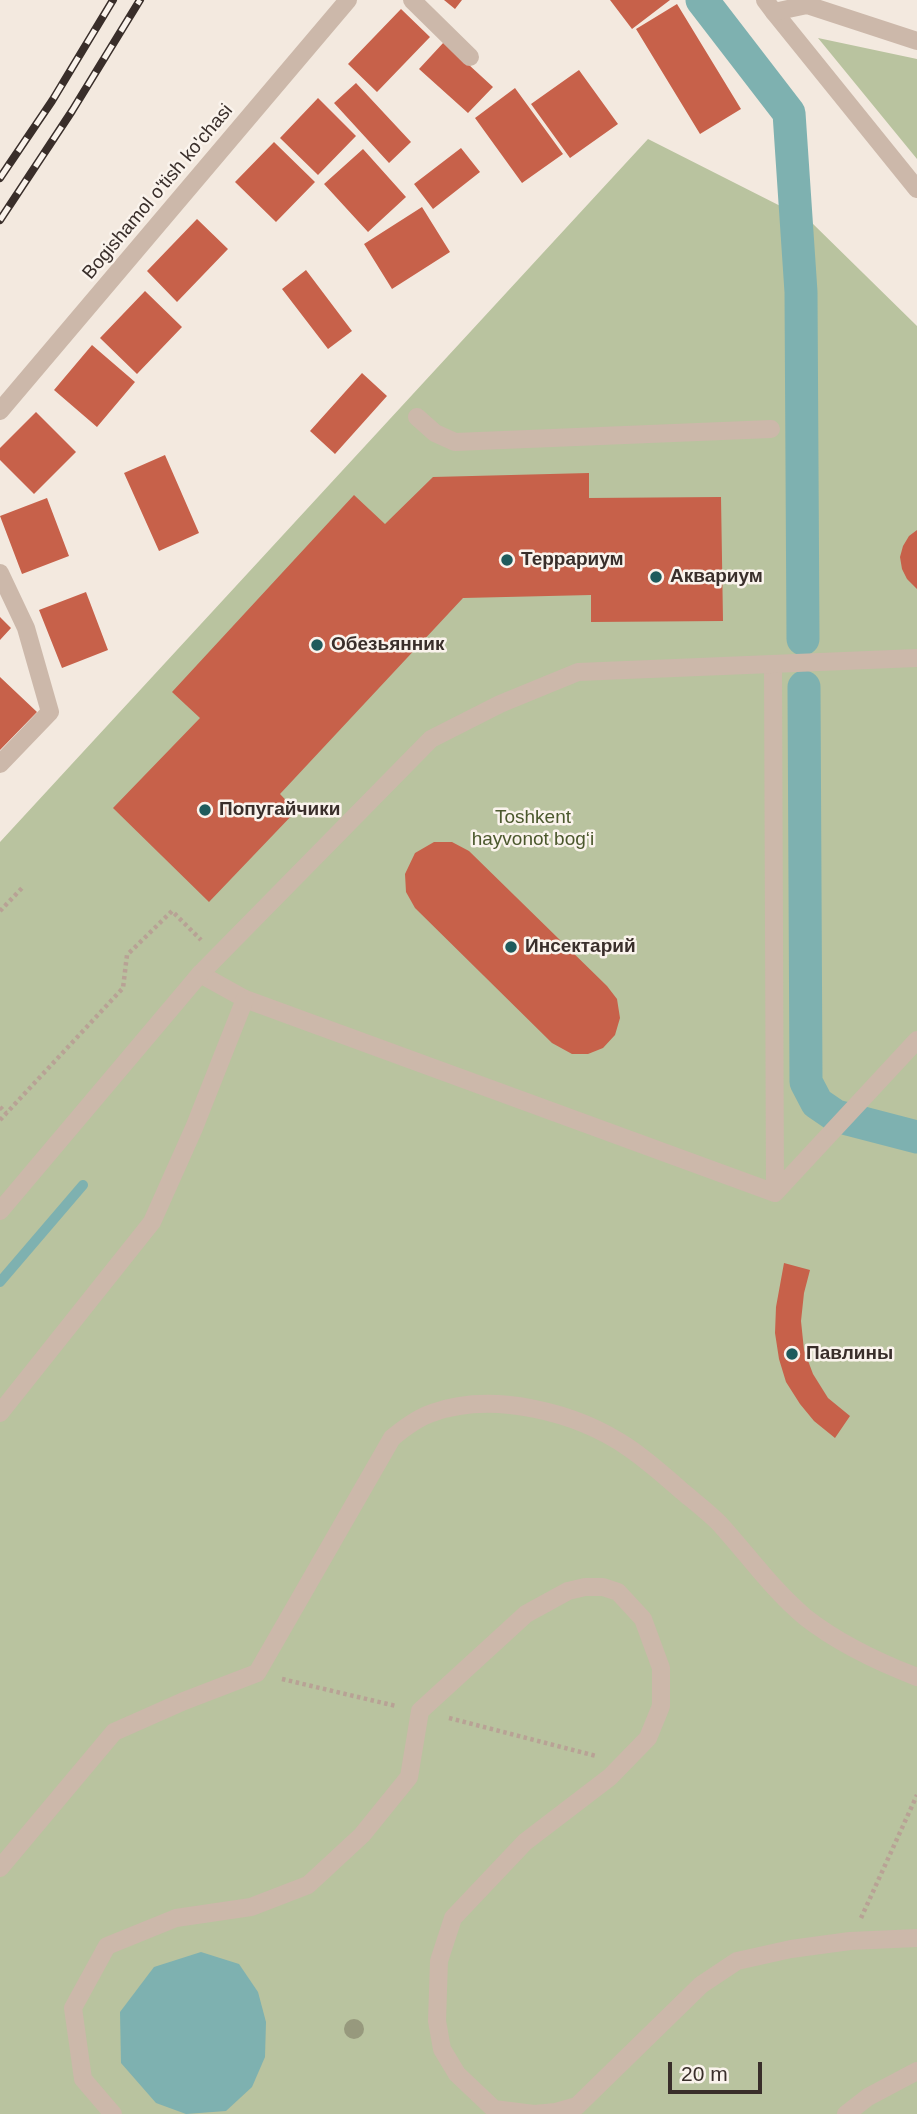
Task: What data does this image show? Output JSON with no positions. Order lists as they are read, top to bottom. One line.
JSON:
{"streets":{"street":["Bogishamol o'tish ko'chasi"]},"parks":["Toshkent hayvonot bogʻi"],"places":["Террариум","Аквариум","Обезьянник","Попугайчики","Инсектарий","Павлины"],"scale_bar":"20 m"}
